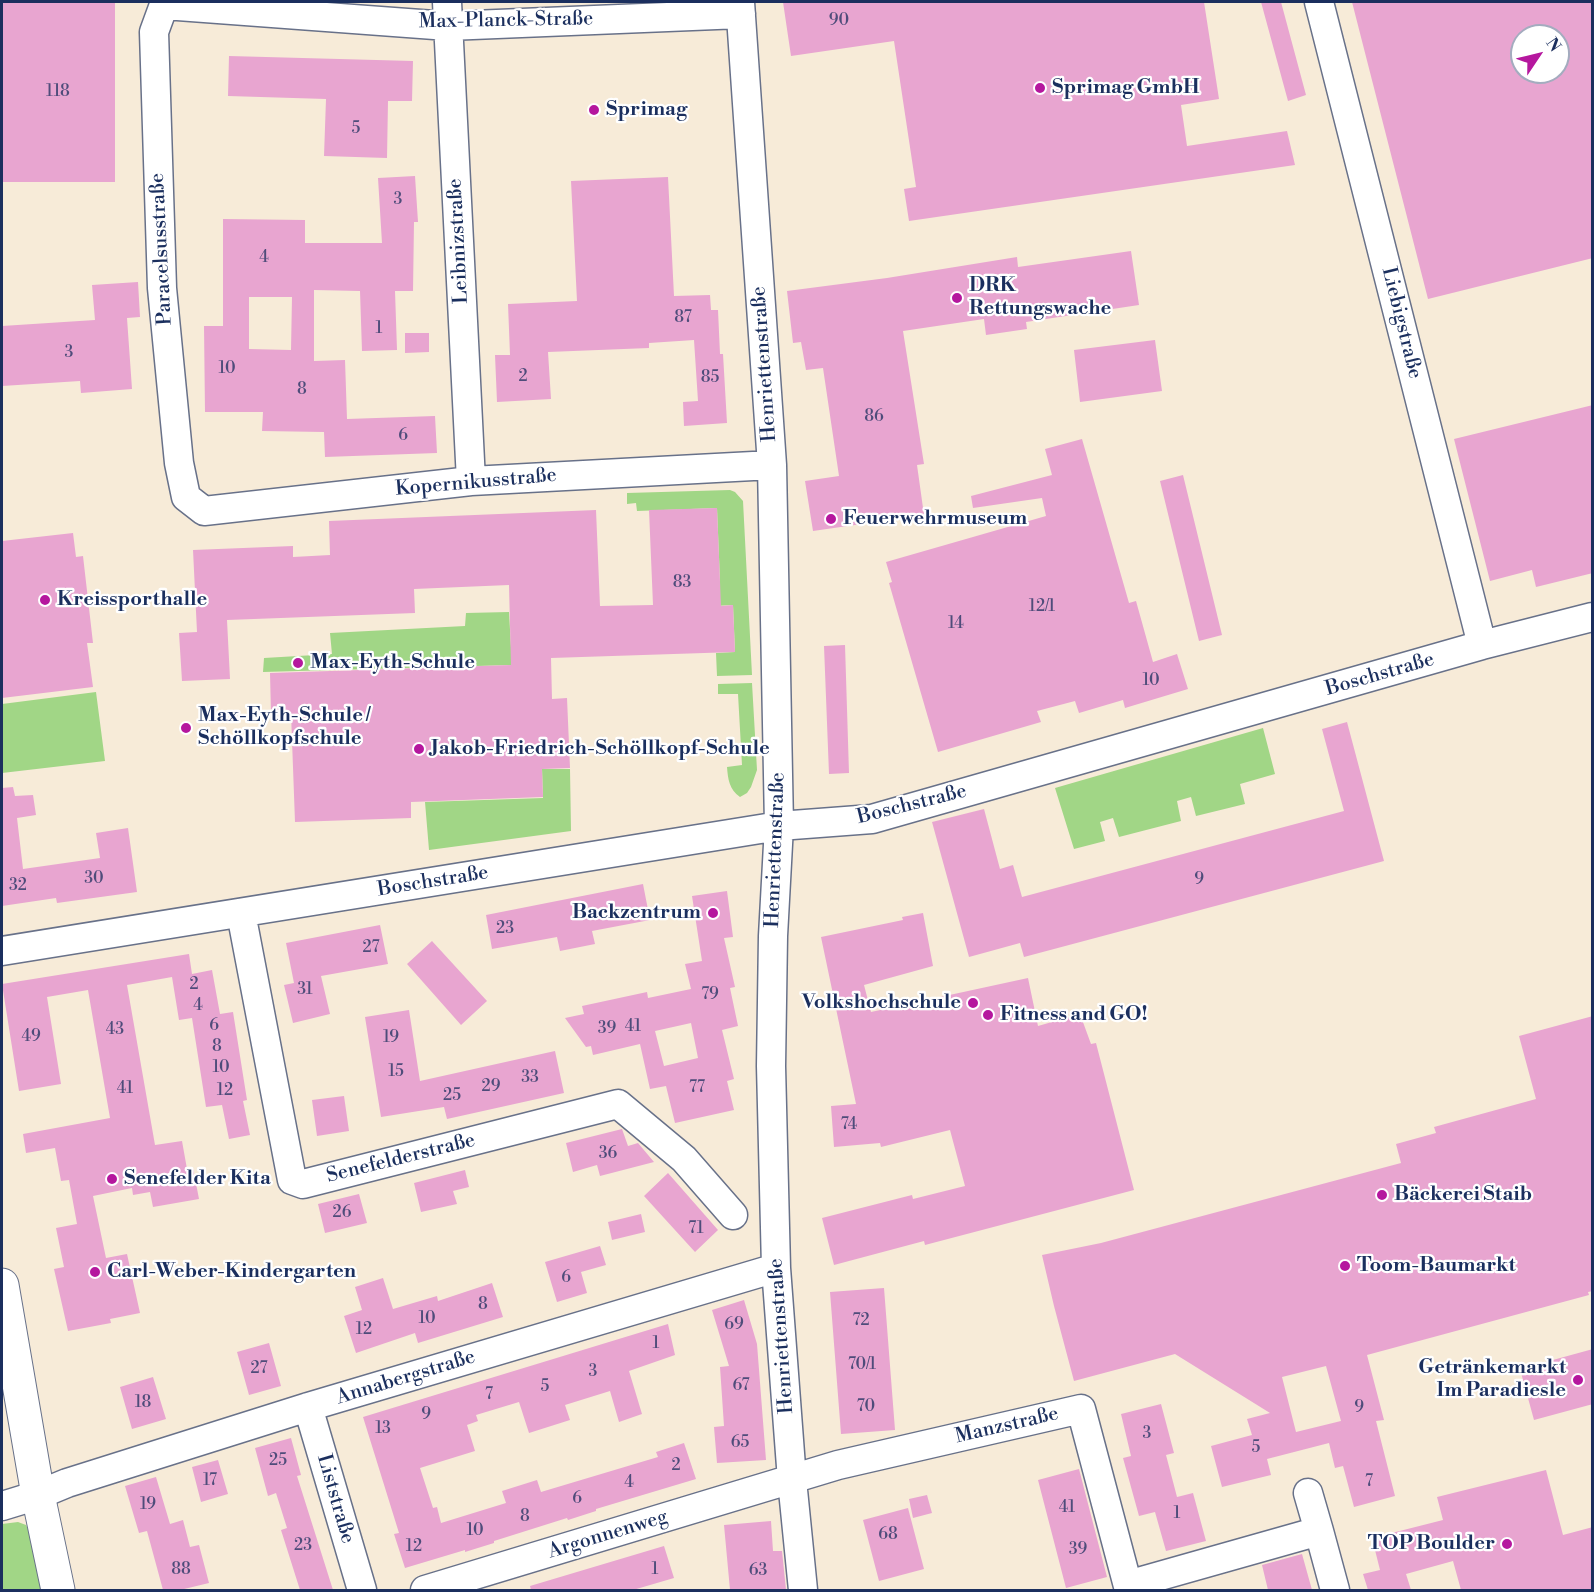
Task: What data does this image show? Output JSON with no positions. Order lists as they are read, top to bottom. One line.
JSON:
{"streets":{"street":["Max-Planck-Straße","Leibnizstraße","Paracelsusstraße","Liebigstraße","Henriettenstraße","Kopernikusstraße","Boschstraße","Senefelderstraße","Annabergstraße","Manzstraße","Liststraße","Argonnenweg"]},"crossings":[["Max-Planck-Straße","Leibnizstraße"],["Max-Planck-Straße","Paracelsusstraße"],["Max-Planck-Straße","Henriettenstraße"],["Leibnizstraße","Kopernikusstraße"],["Paracelsusstraße","Kopernikusstraße"],["Liebigstraße","Boschstraße"],["Henriettenstraße","Kopernikusstraße"],["Henriettenstraße","Boschstraße"],["Henriettenstraße","Annabergstraße"],["Henriettenstraße","Manzstraße"],["Henriettenstraße","Argonnenweg"],["Boschstraße","Senefelderstraße"],["Annabergstraße","Liststraße"],["Manzstraße","Argonnenweg"]],"places":["Sprimag GmbH","Sprimag","DRK Rettungswache","Feuerwehrmuseum","Kreissporthalle","Max-Eyth-Schule","Max-Eyth-Schule / Schöllkopfschule","Jakob-Friedrich-Schöllkopf-Schule","Backzentrum","Volkshochschule","Fitness and GO!","Senefelder Kita","Bäckerei Staib","Toom-Baumarkt","Carl-Weber-Kindergarten","Getränkemarkt Im Paradiesle","TOP Boulder"],"house_numbers":["90","118","5","3","4","87","1","3","10","2","85","8","86","6","83","12/1","14","10","30","9","32","23","27","2","31","79","4","6","41","39","43","49","19","8","10","15","33","29","77","41","12","25","74","36","26","71","6","8","10","72","69","12","1","70/1","27","3","67","5","7","18","70","9","9","13","3","65","5","25","2","17","7","4","6","19","41","1","8","10","68","23","12","39","88","1","63"],"north":"top right"}
